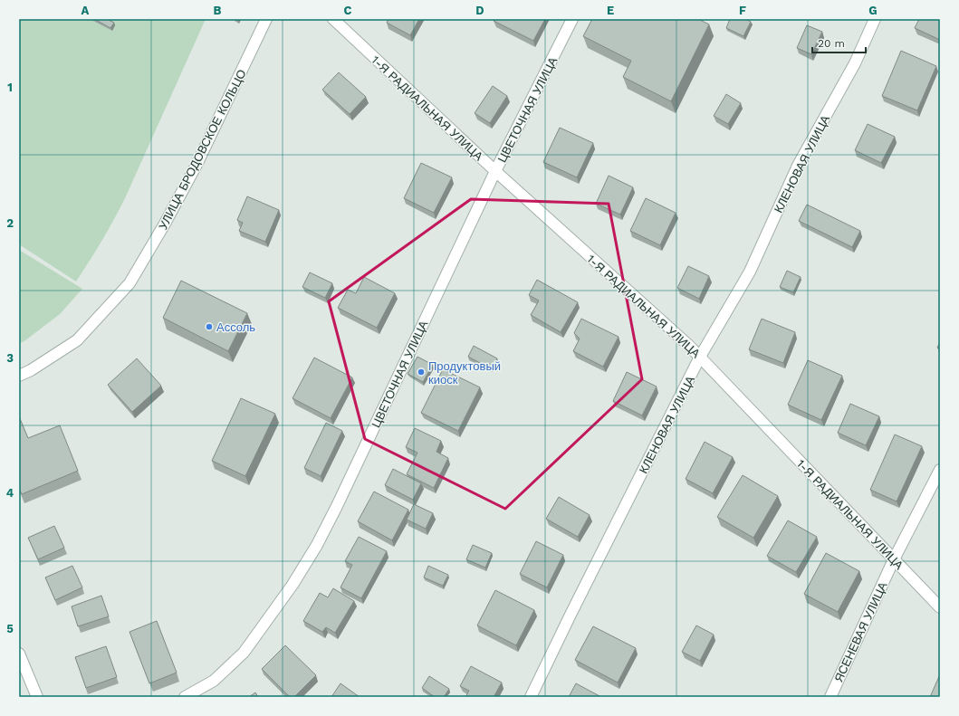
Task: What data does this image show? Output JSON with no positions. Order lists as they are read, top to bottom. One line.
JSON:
{"streets":{"street":["1-Я РАДИАЛЬНАЯ УЛИЦА","ЦВЕТОЧНАЯ УЛИЦА","УЛИЦА БРОДОВСКОЕ КОЛЬЦО","КЛЕНОВАЯ УЛИЦА","ЯСЕНЕВАЯ УЛИЦА"]},"crossings":[["1-Я РАДИАЛЬНАЯ УЛИЦА","ЦВЕТОЧНАЯ УЛИЦА"],["1-Я РАДИАЛЬНАЯ УЛИЦА","КЛЕНОВАЯ УЛИЦА"],["1-Я РАДИАЛЬНАЯ УЛИЦА","ЯСЕНЕВАЯ УЛИЦА"]],"places":["Ассоль","Продуктовый киоск"],"scale_bar":"20 m","grid":{"columns":["A","B","C","D","E","F","G"],"rows":["1","2","3","4","5"]}}
